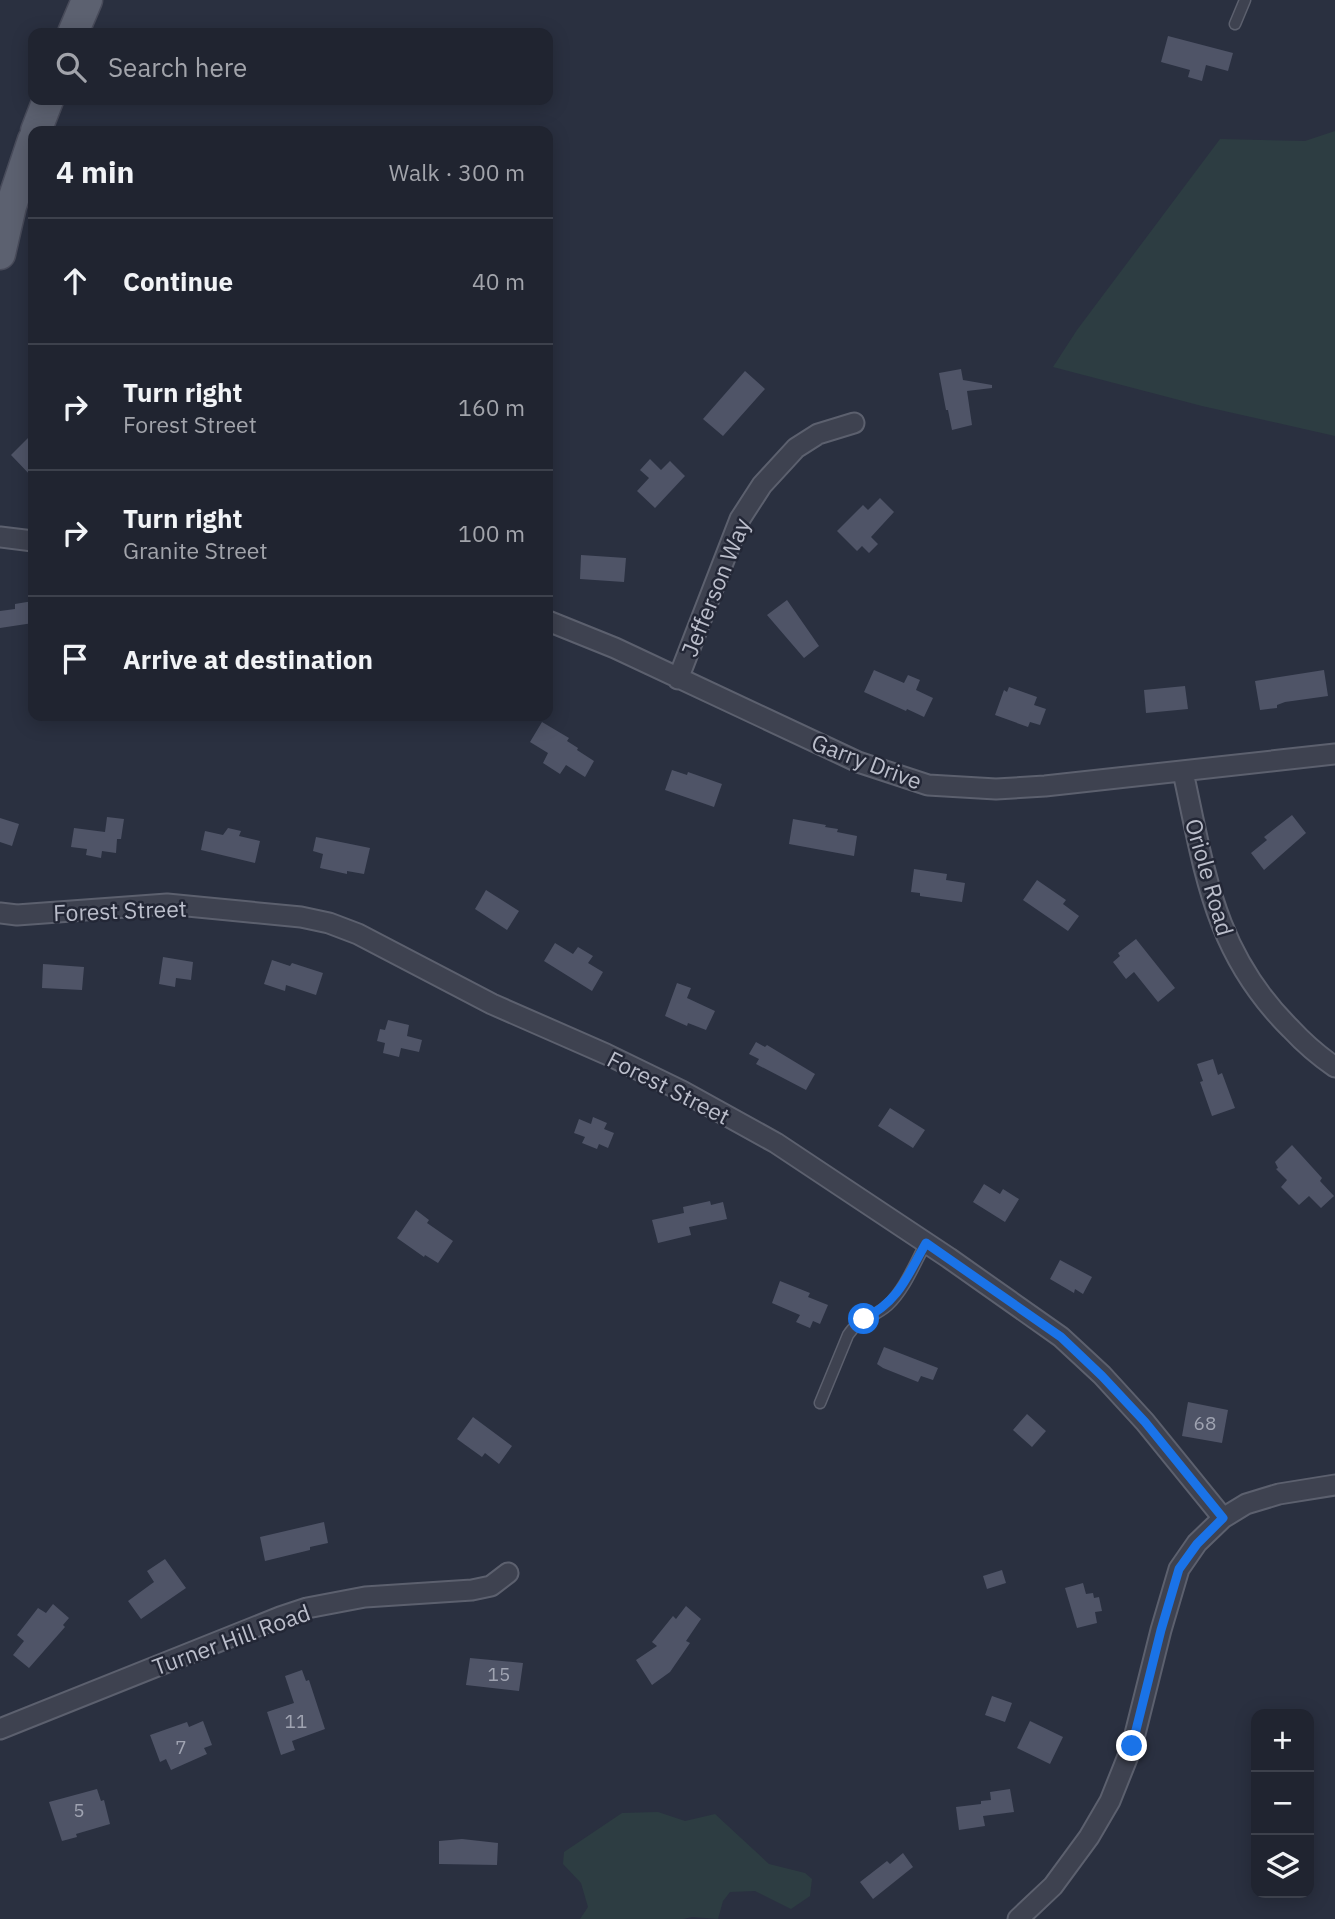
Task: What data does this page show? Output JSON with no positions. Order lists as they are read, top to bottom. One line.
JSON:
{"streets":{"street":["Jefferson Way","Garry Drive","Oriole Road","Forest Street","Turner Hill Road"]},"crossings":[["Jefferson Way","Garry Drive"],["Garry Drive","Oriole Road"]],"house_numbers":["68","15","11","7","5"],"page":{"search":"Search here","heading":["4 min","Walk · 300 m"],"list":[["Continue","40 m"],["Turn right","Forest Street","160 m"],["Turn right","Granite Street","100 m"],"Arrive at destination"],"map_buttons":["+","−"]}}
